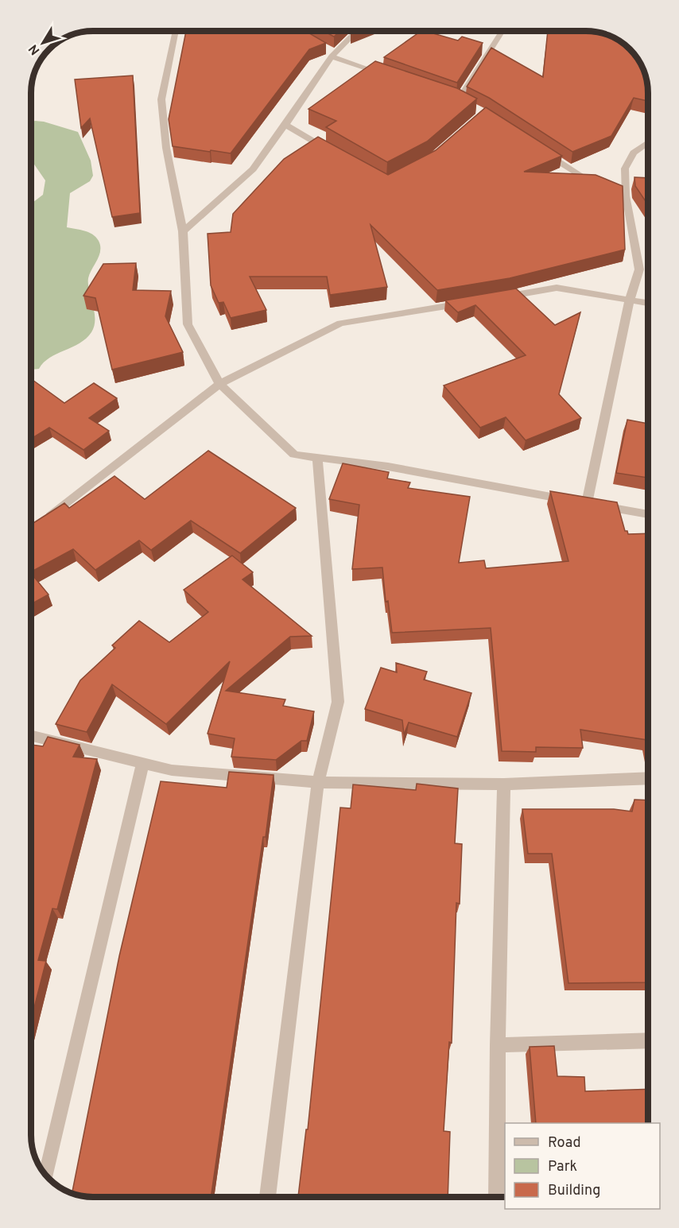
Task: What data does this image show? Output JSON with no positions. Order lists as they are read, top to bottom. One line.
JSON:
{"legend":["Road","Park","Building"],"north":"bottom left"}
